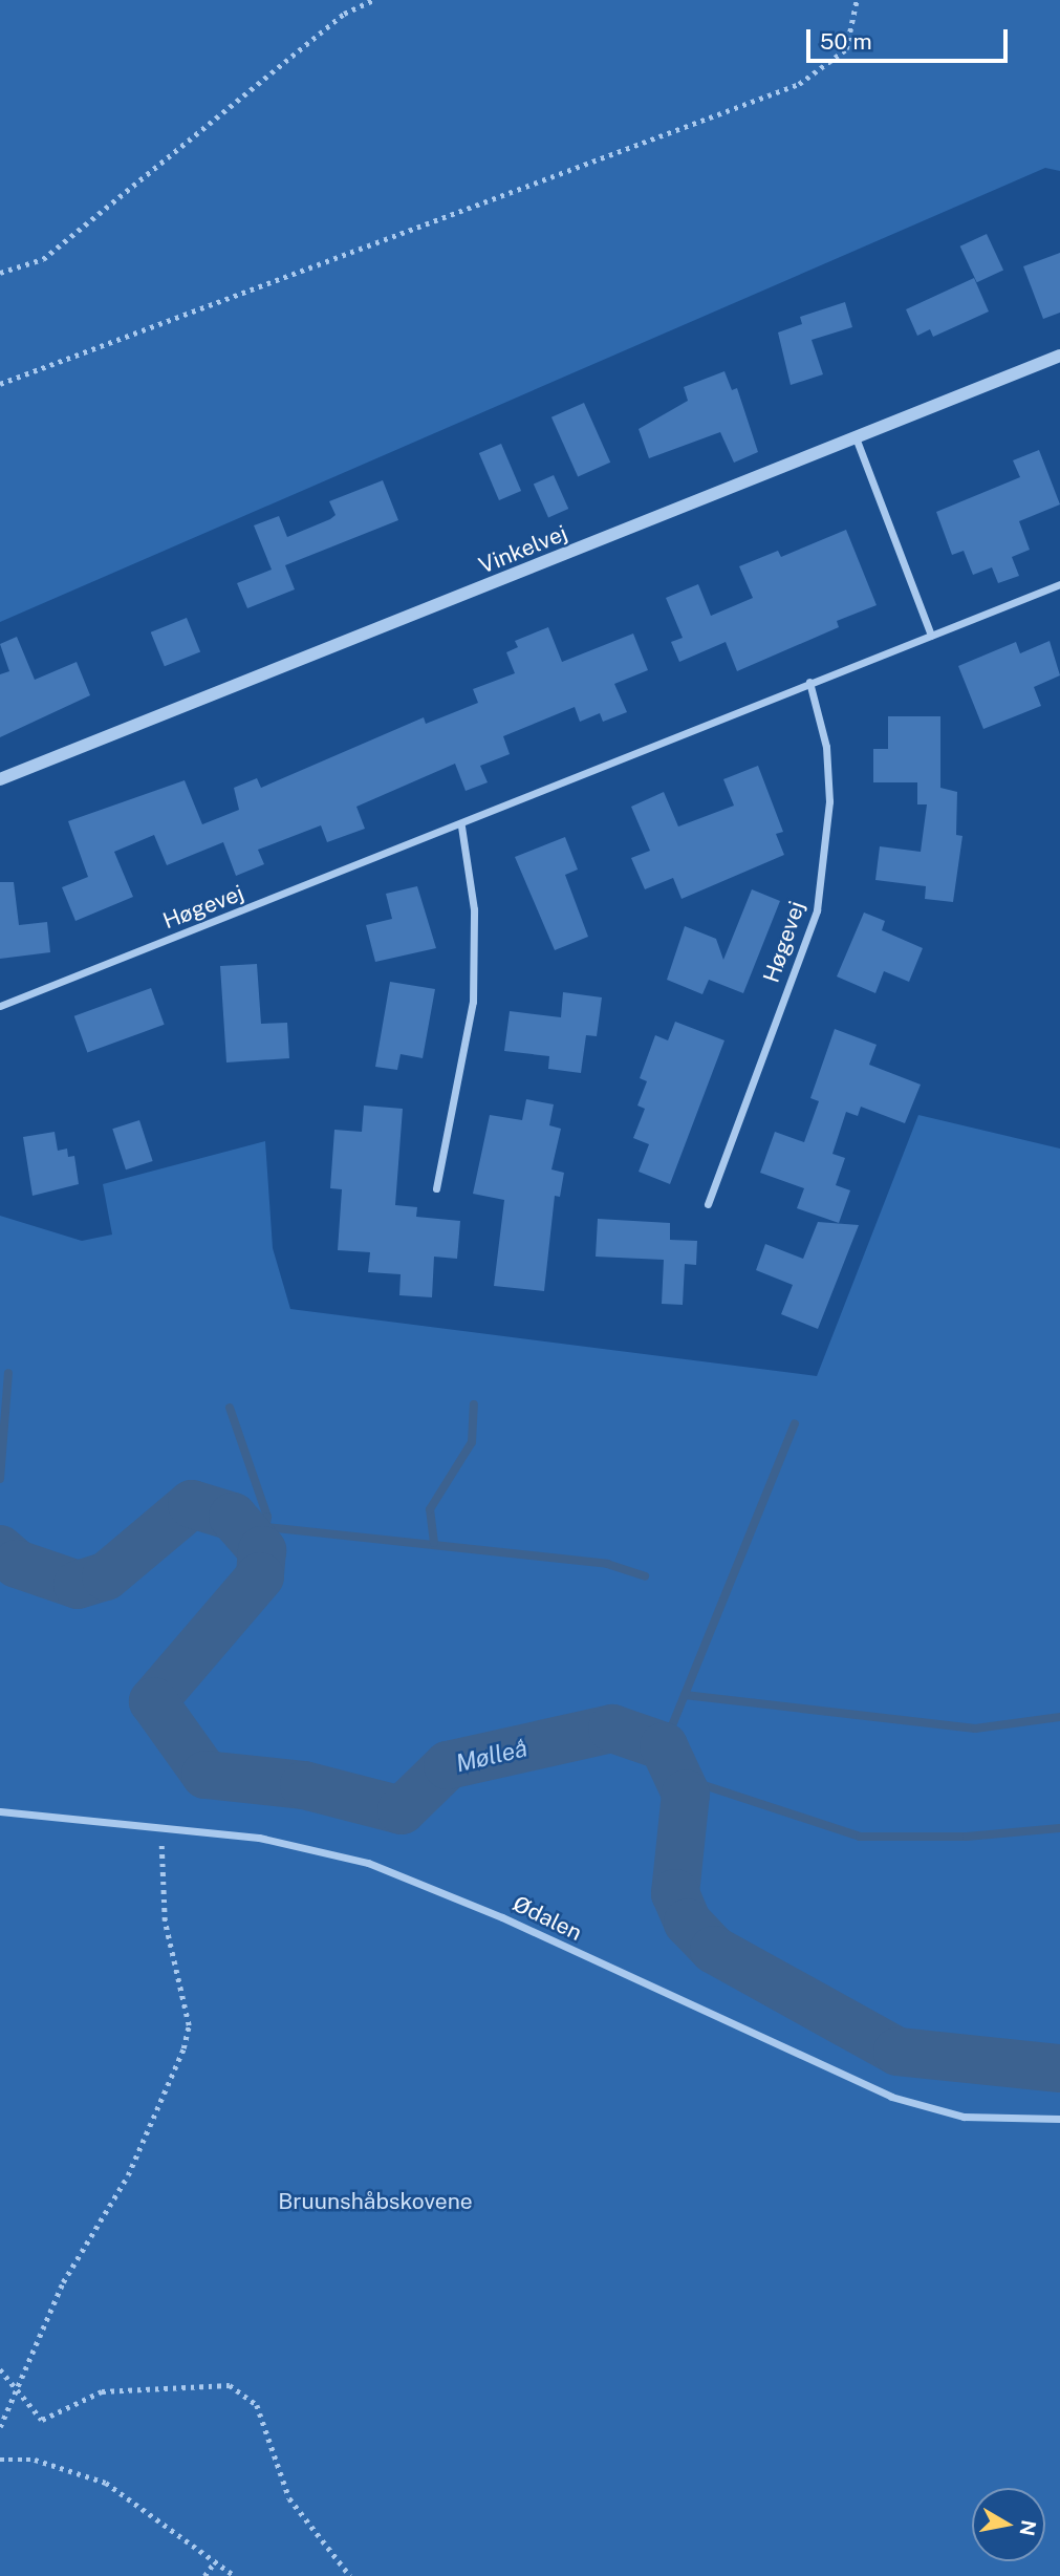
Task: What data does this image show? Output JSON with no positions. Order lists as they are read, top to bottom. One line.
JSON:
{"streets":{"street":["Vinkelvej","Høgevej","Ødalen"]},"water":["Mølleå"],"parks":["Bruunshåbskovene"],"scale_bar":"50 m","north":"right"}
